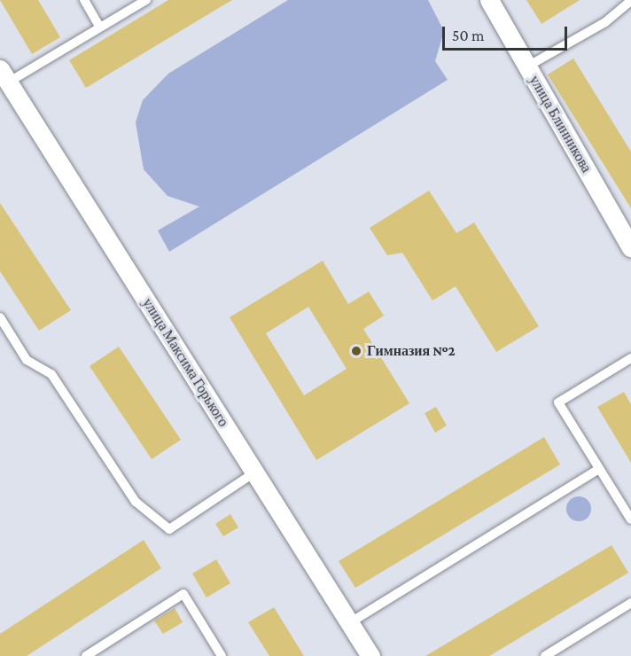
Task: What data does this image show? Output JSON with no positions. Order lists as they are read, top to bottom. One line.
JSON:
{"streets":{"street":["улица Блинникова","улица Максима Горького"]},"places":["Гимназия №2"],"scale_bar":"50 m"}
